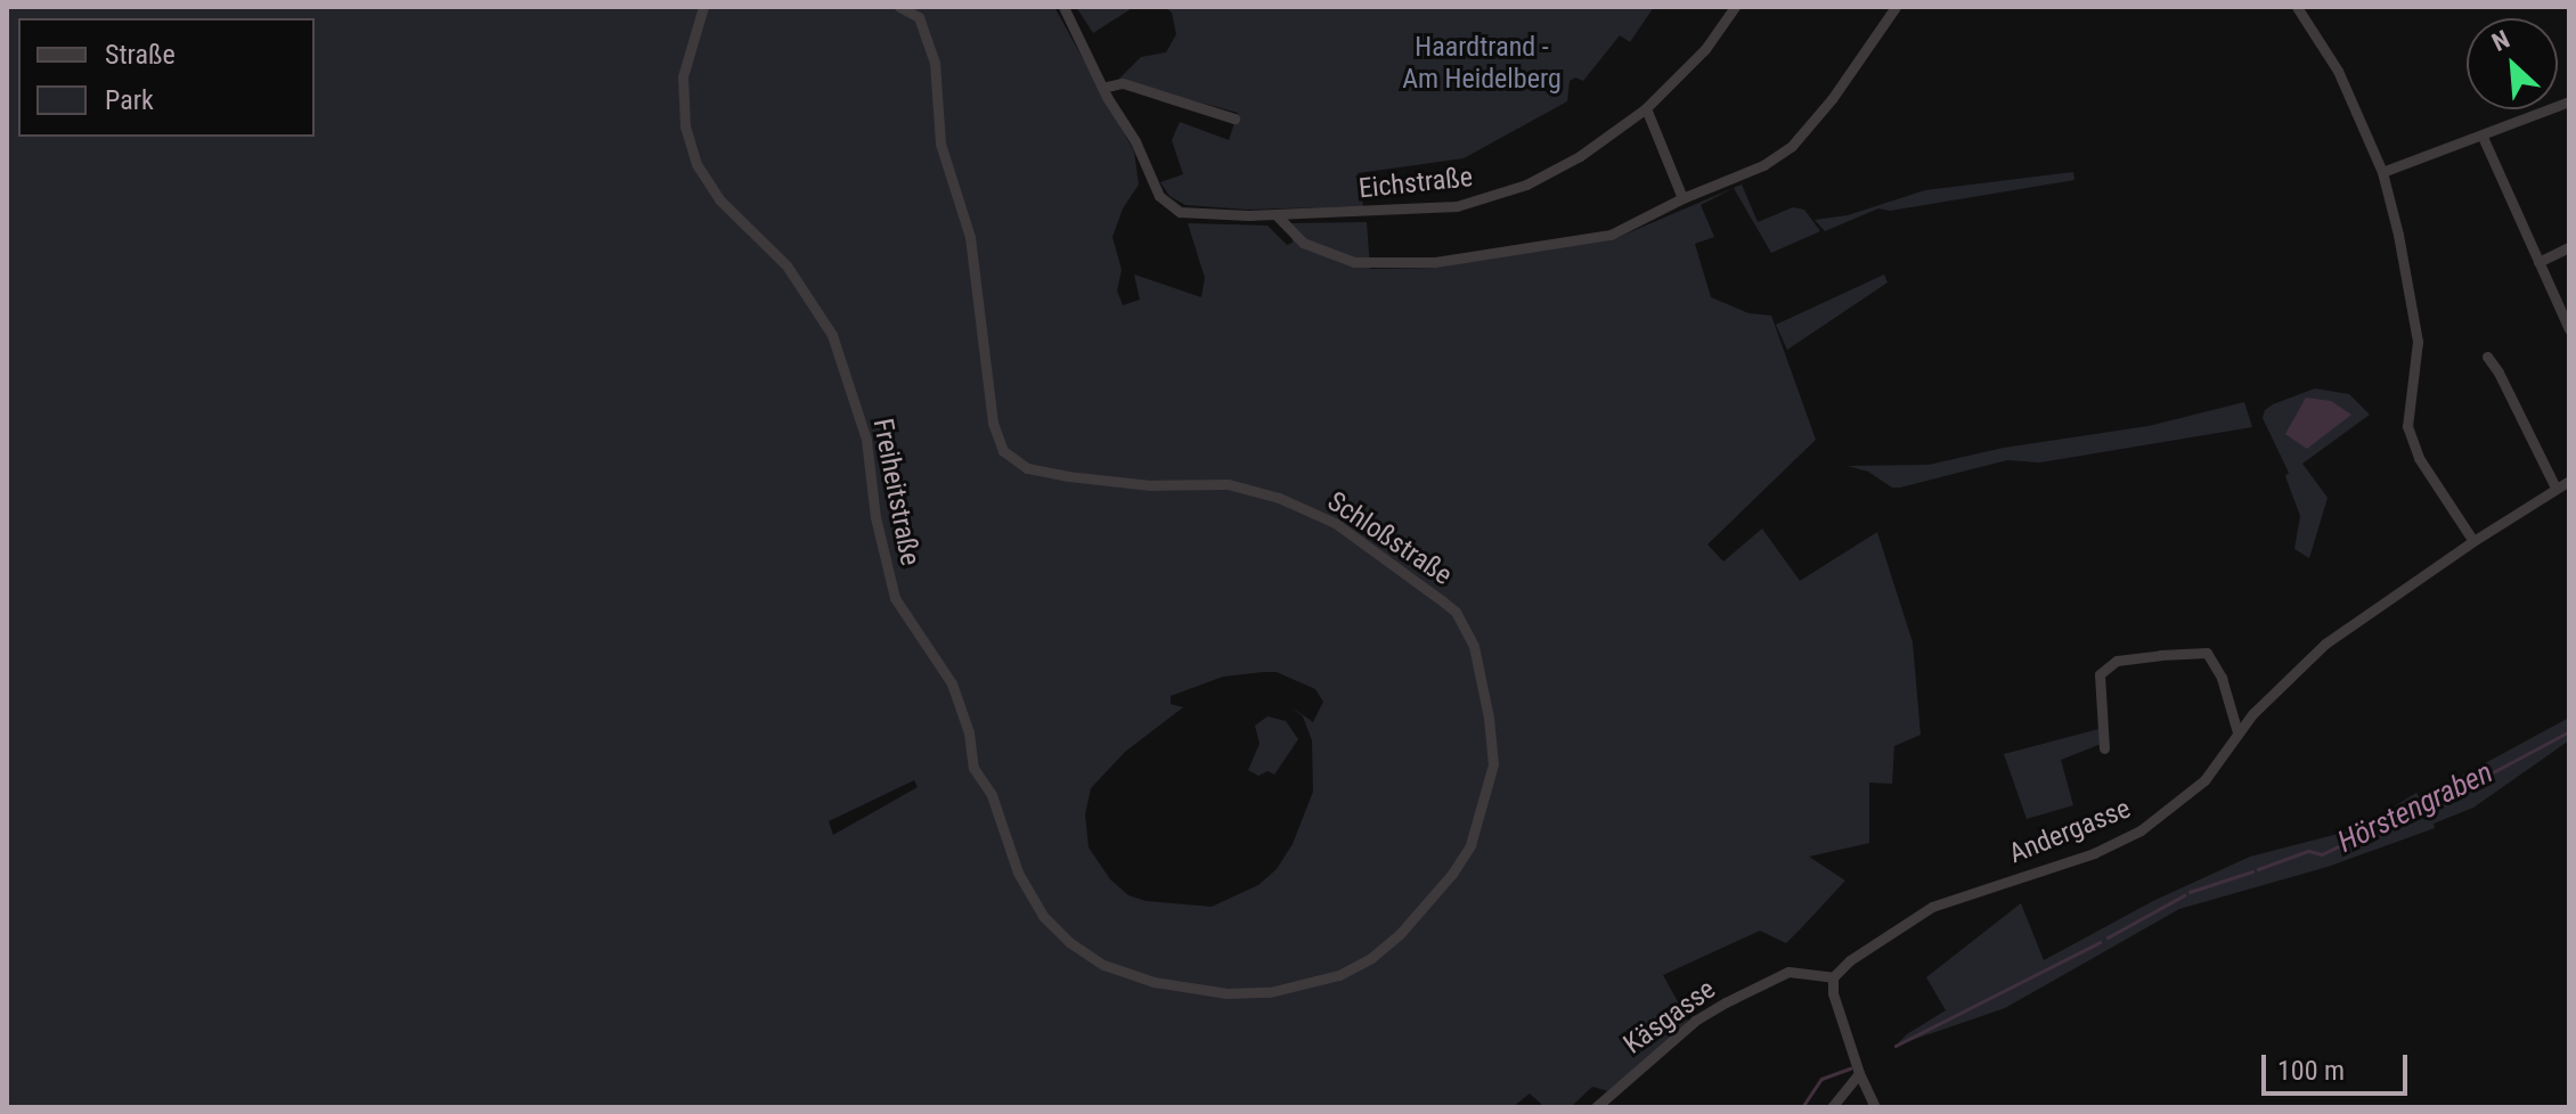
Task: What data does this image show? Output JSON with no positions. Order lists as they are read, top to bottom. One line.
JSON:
{"streets":{"street":["Eichstraße","Freiheitstraße","Schloßstraße","Andergasse","Käsgasse"]},"crossings":[["Freiheitstraße","Schloßstraße"],["Andergasse","Käsgasse"]],"water":["Hörstengraben"],"parks":["Haardtrand - Am Heidelberg"],"legend":["Straße","Park"],"scale_bar":"100 m","north":"top left"}
